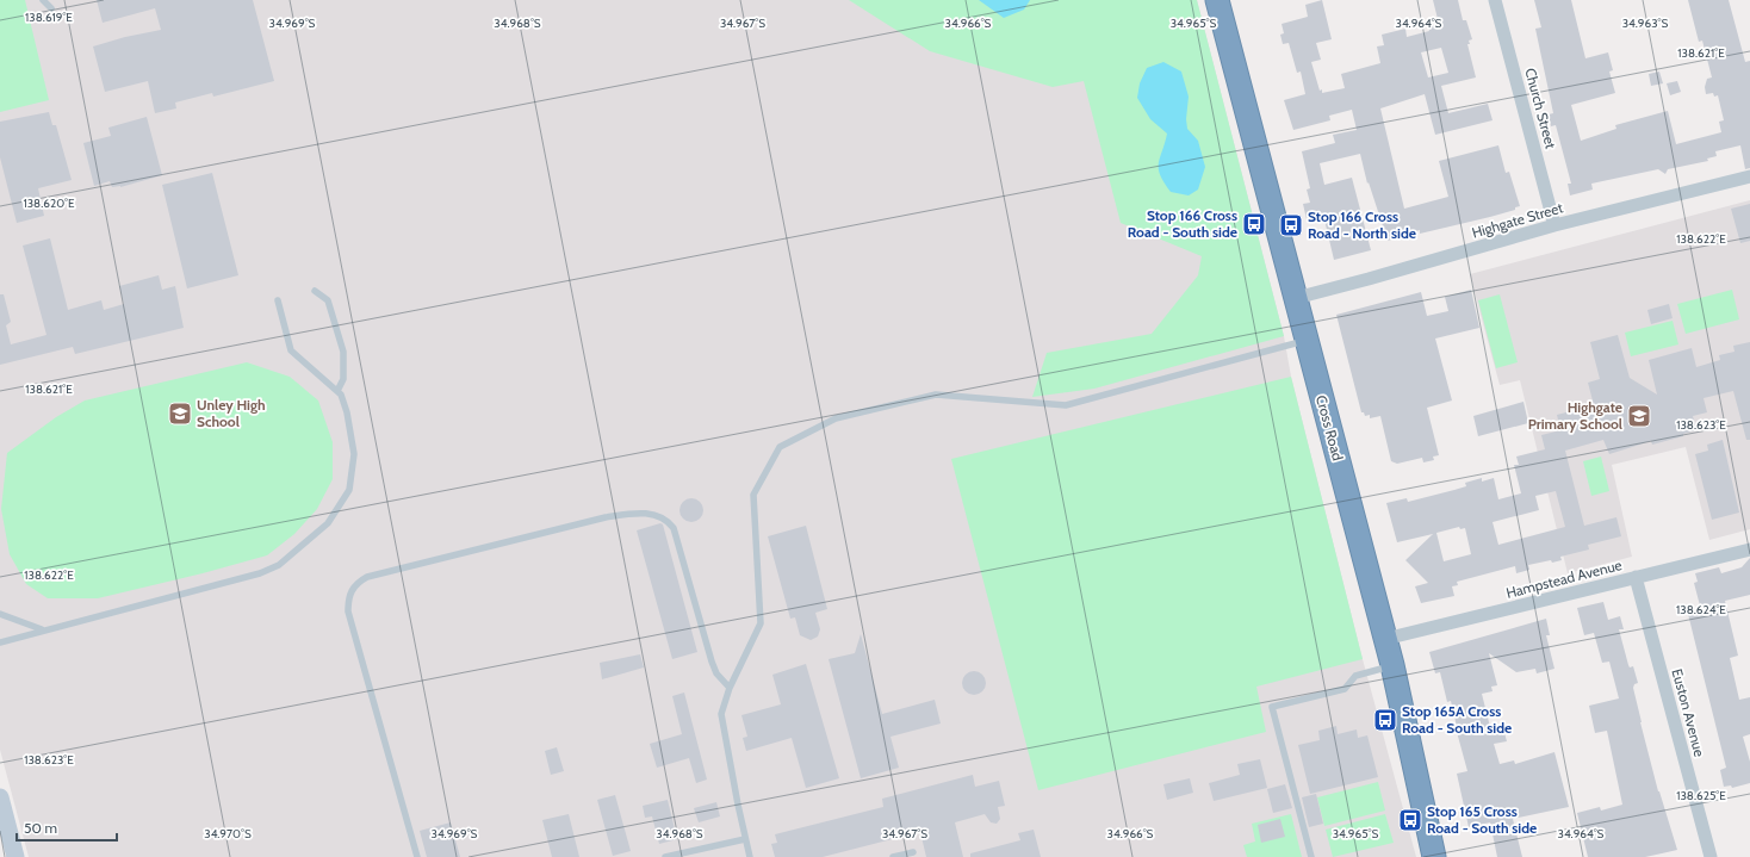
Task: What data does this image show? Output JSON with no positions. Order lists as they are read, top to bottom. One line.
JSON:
{"streets":{"highway":["Cross Road"],"street":["Church Street","Highgate Street","Hampstead Avenue","Euston Avenue"]},"crossings":[["Church Street","Highgate Street"],["Highgate Street","Cross Road"],["Cross Road","Hampstead Avenue"],["Hampstead Avenue","Euston Avenue"]],"places":{"bus stop":["Stop 166 Cross Road - South side","Stop 166 Cross Road - North side","Stop 165A Cross Road - South side","Stop 165 Cross Road - South side"],"school or university":["Unley High School","Highgate Primary School"]},"scale_bar":"50 m","coordinates":["138.619°E","34.969°S","34.968°S","34.967°S","34.965°S","34.964°S","34.963°S","34.966°S","138.621°E","138.620°E","138.622°E","138.623°E","138.624°E","138.625°E","34.970°S"]}
